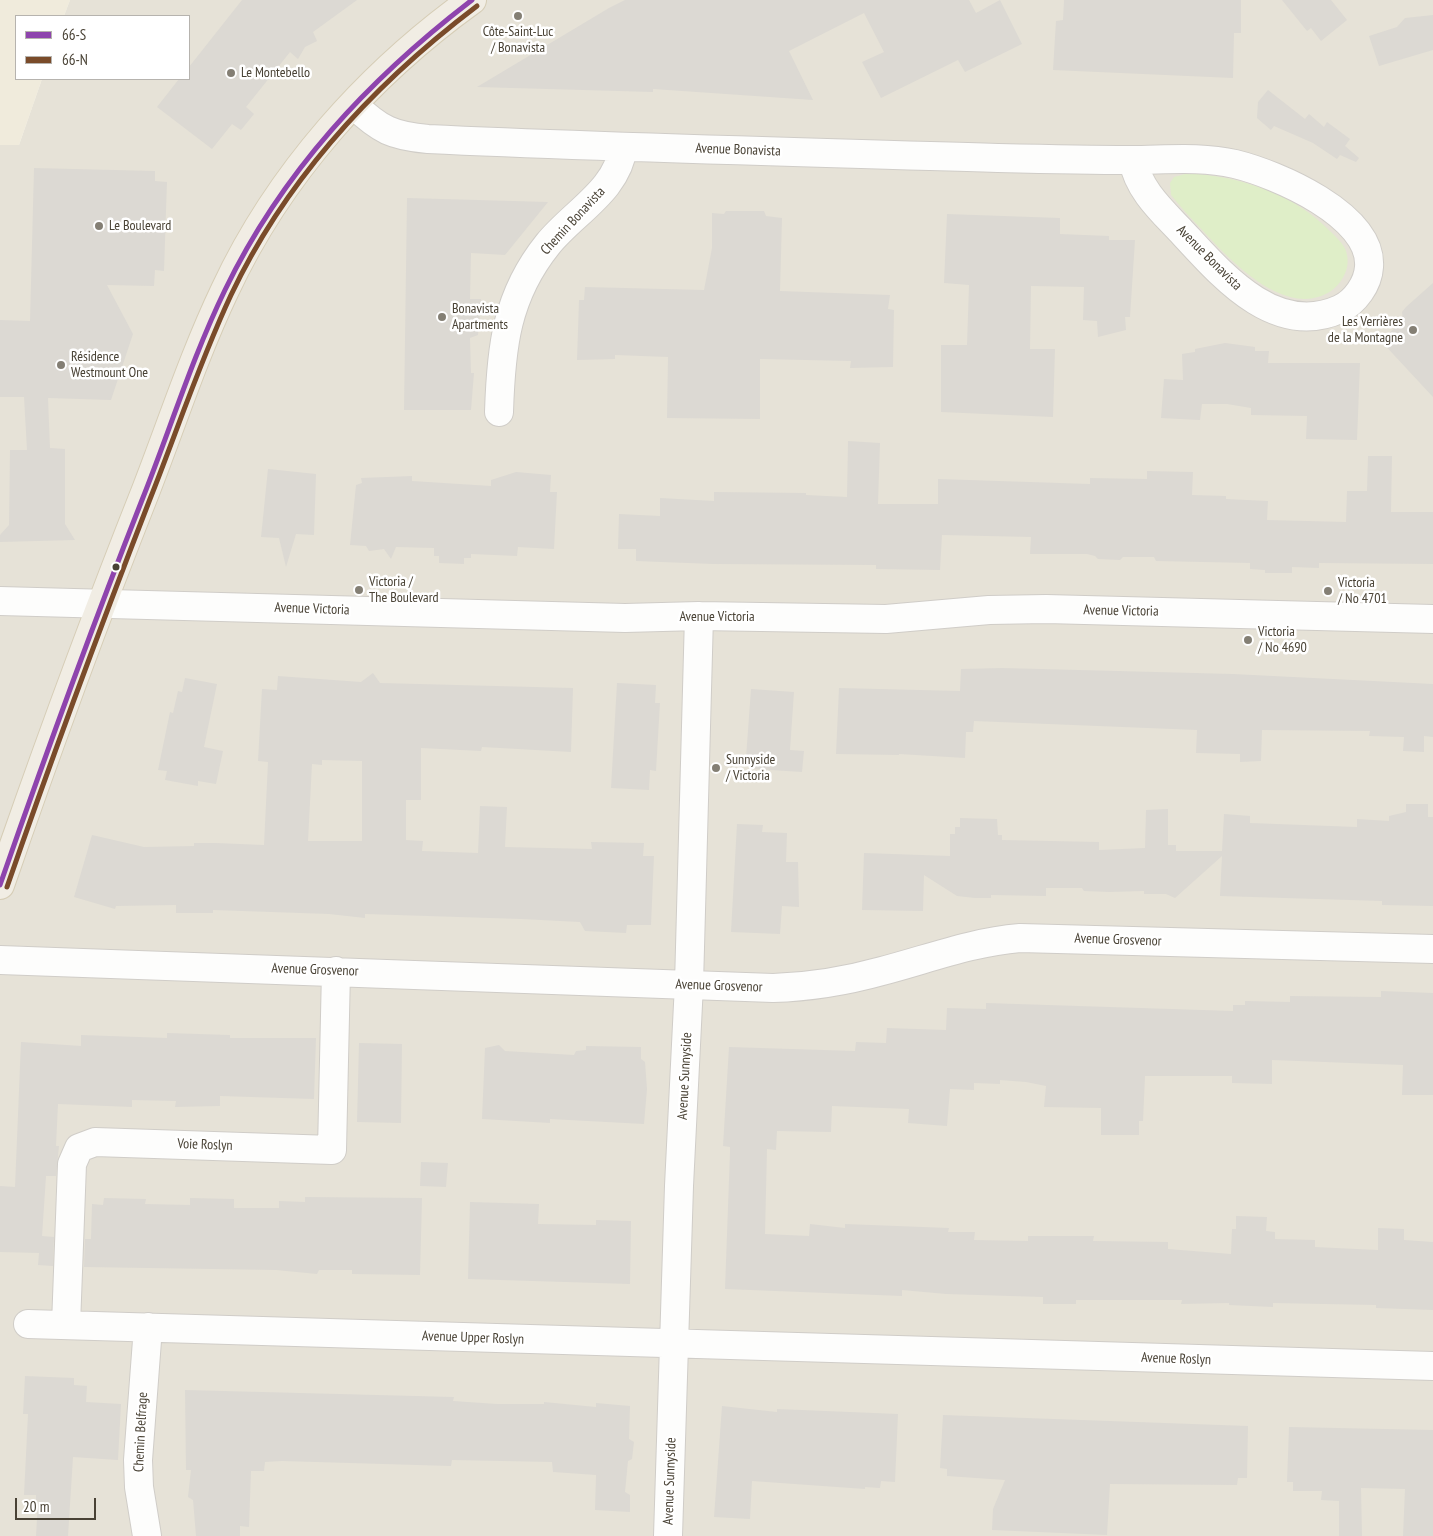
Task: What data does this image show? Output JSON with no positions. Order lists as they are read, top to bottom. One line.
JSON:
{"streets":{"street":["Avenue Bonavista","Chemin Bonavista","Avenue Victoria","Avenue Grosvenor","Avenue Sunnyside","Voie Roslyn","Avenue Upper Roslyn","Avenue Roslyn","Chemin Belfrage"]},"crossings":[["Avenue Bonavista","Chemin Bonavista"],["Avenue Victoria","Avenue Sunnyside"],["Avenue Grosvenor","Avenue Sunnyside"],["Avenue Grosvenor","Voie Roslyn"],["Avenue Sunnyside","Avenue Upper Roslyn"],["Voie Roslyn","Avenue Upper Roslyn"],["Avenue Upper Roslyn","Avenue Roslyn"],["Avenue Upper Roslyn","Chemin Belfrage"]],"places":["Côte-Saint-Luc / Bonavista","Le Montebello","Le Boulevard","Bonavista Apartments","Les Verrières de la Montagne","Résidence Westmount One","Victoria / The Boulevard","Victoria / No 4701","Victoria / No 4690","Sunnyside / Victoria"],"lines":["transit line 66-S","transit line 66-N"],"legend":["66-S","66-N"],"scale_bar":"20 m"}
